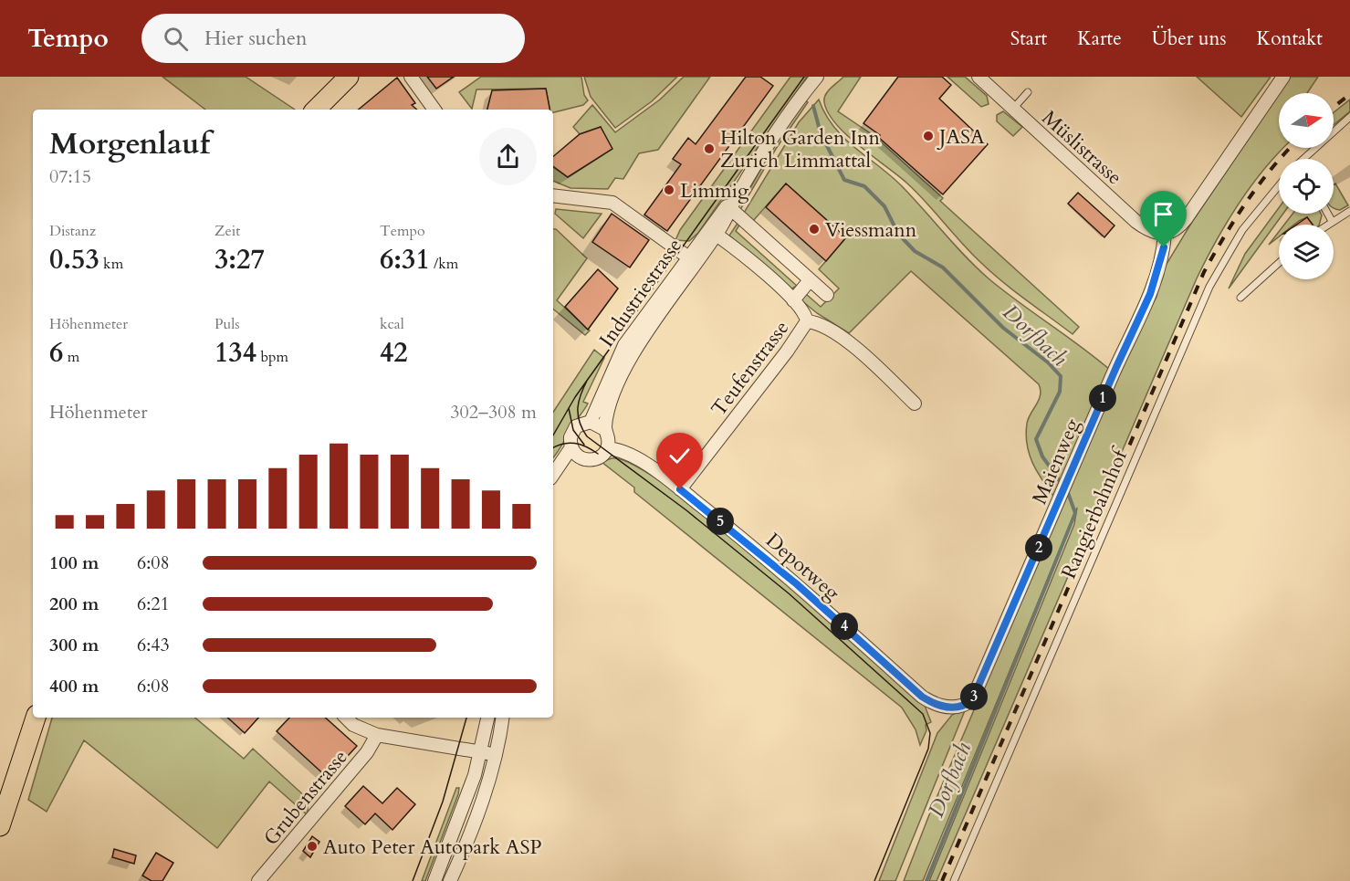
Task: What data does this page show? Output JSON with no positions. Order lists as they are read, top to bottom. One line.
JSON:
{"streets":{"street":["Müslistrasse","Industriestrasse","Teufenstrasse","Maienweg","Depotweg","Grubenstrasse"],"lane":["Rangierbahnhof"]},"crossings":[["Müslistrasse","Maienweg"],["Industriestrasse","Depotweg"],["Teufenstrasse","Depotweg"],["Maienweg","Depotweg"]],"water":["Dorfbach"],"places":["JASA","Hilton Garden Inn Zurich Limmattal","Limmig","Viessmann","Auto Peter Autopark ASP"],"north":"right","page":{"header":"Tempo","search":"Hier suchen","nav":["Start","Karte","Über uns","Kontakt"],"heading":["Morgenlauf","07:15"],"stats":[["Distanz","0.53 km"],["Zeit","3:27"],["Tempo","6:31 /km"],["Höhenmeter","6 m"],["Puls","134 bpm"],["kcal","42"]],"pins":["1","5","2","4","3"],"chart":["Höhenmeter","302–308 m"],"list":[{"name":"100 m","note":"6:08"},{"name":"200 m","note":"6:21"},{"name":"300 m","note":"6:43"},{"name":"400 m","note":"6:08"}]}}
